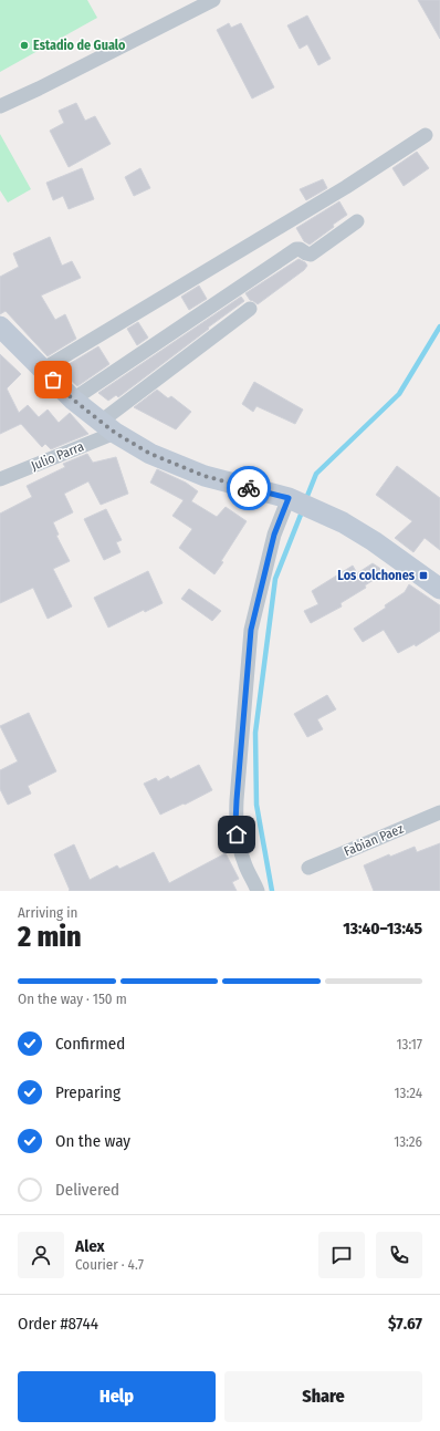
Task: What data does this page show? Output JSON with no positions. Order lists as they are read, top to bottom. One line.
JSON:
{"streets":{"street":["Julio Parra","Fabian Paez"]},"places":{"other":["Estadio de Gualo"],"transit":["Los colchones"]},"page":{"heading":["2 min","Arriving in","13:40–13:45"],"panel":["Alex","Courier · 4.7","Order #8744","$7.67"],"bar":"On the way · 150 m","list":[["Confirmed","13:17"],["Preparing","13:24"],["On the way","13:26"],"Delivered"],"buttons":["Help","Share"]}}
